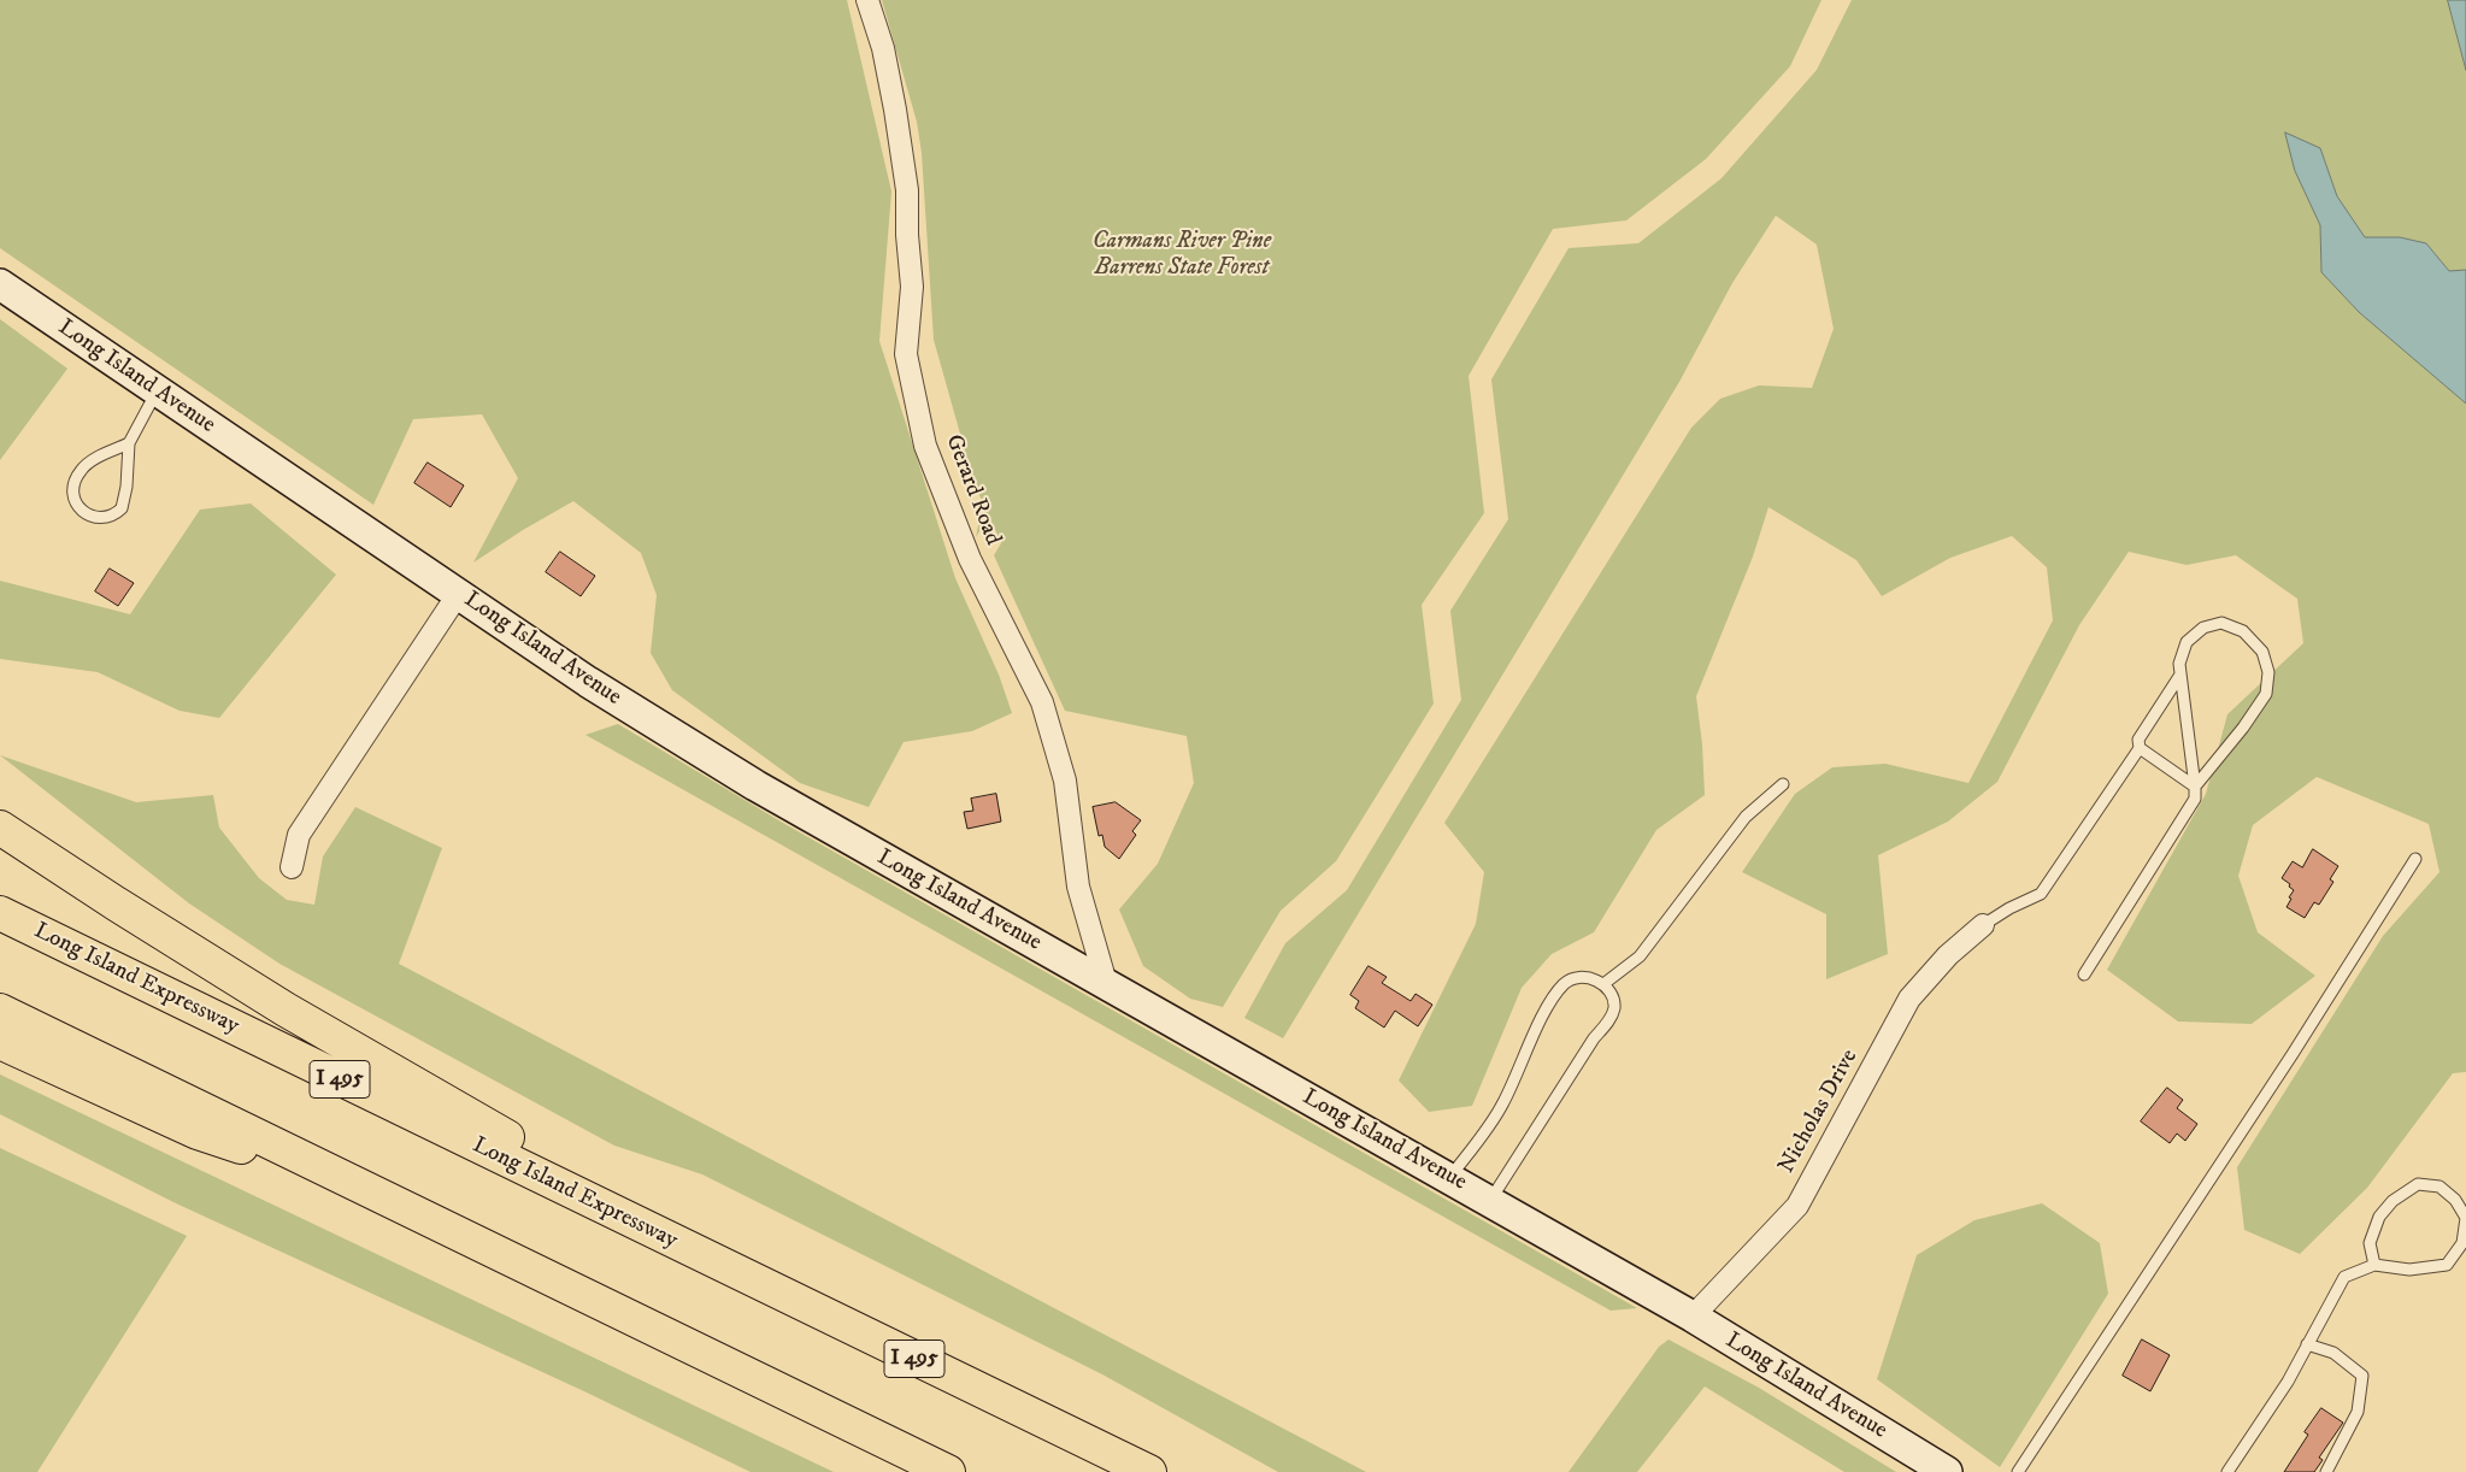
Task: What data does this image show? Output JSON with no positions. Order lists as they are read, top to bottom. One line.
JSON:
{"streets":{"highway":["Long Island Expressway","I 495"],"street":["Long Island Avenue","Gerard Road","Nicholas Drive"]},"crossings":[["Long Island Avenue","Gerard Road"],["Long Island Avenue","Nicholas Drive"]],"parks":["Carmans River Pine Barrens State Forest"]}
